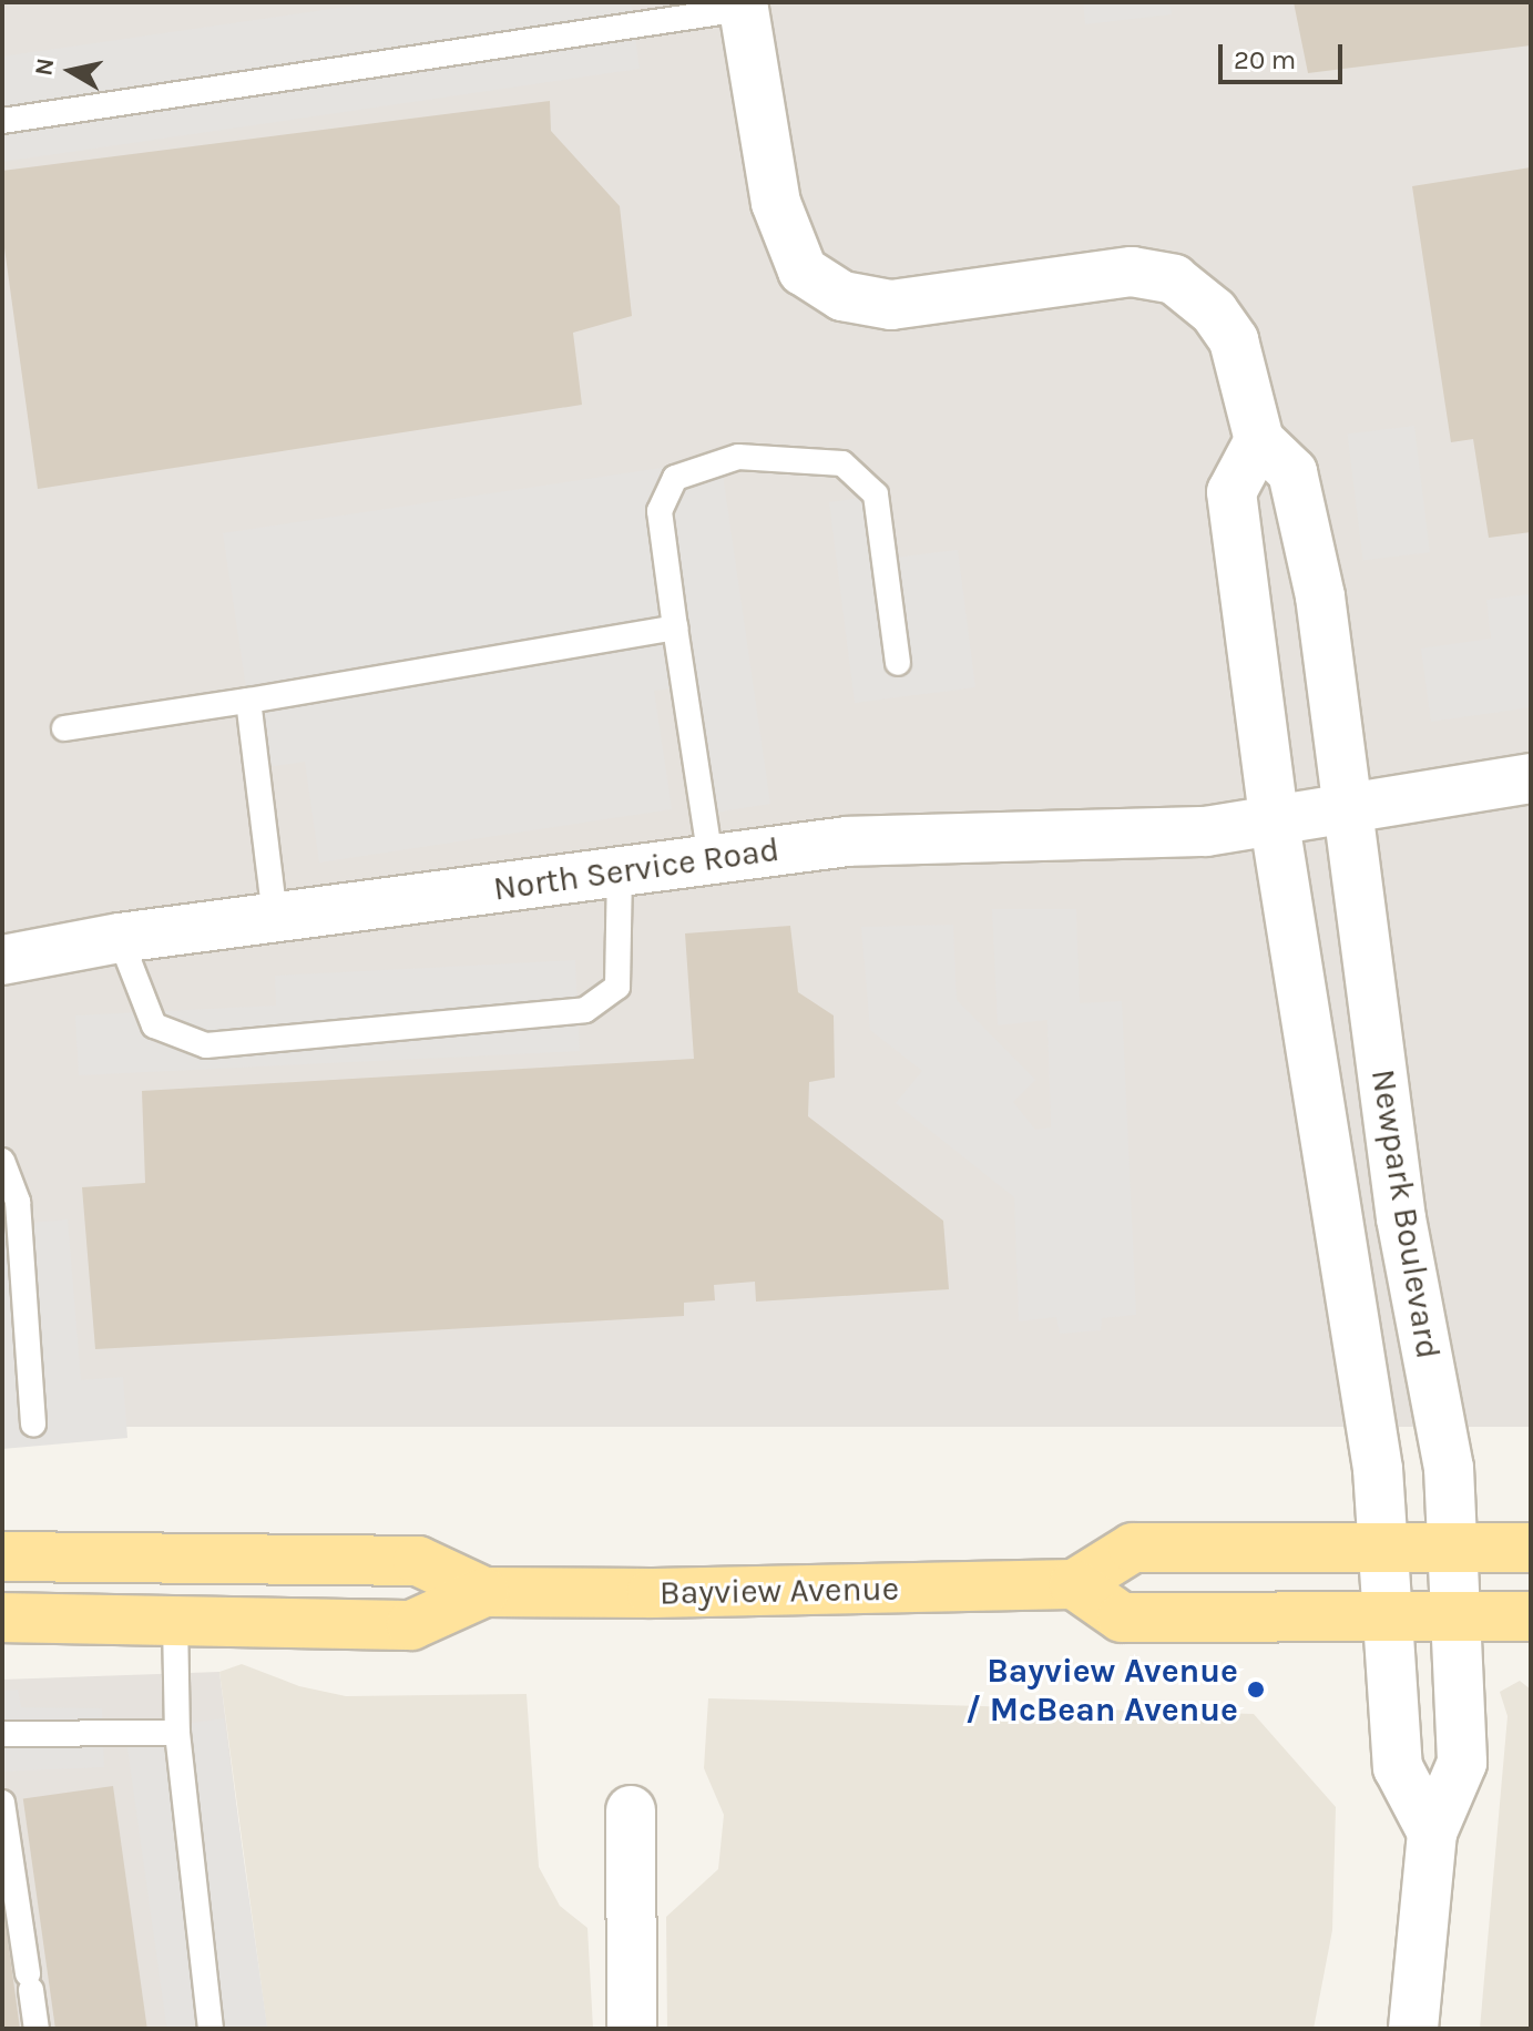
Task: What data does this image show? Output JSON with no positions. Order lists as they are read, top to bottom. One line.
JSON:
{"streets":{"main road":["Bayview Avenue"],"street":["North Service Road","Newpark Boulevard"]},"crossings":[["North Service Road","Newpark Boulevard"]],"places":["Bayview Avenue / McBean Avenue"],"scale_bar":"20 m","north":"left"}
